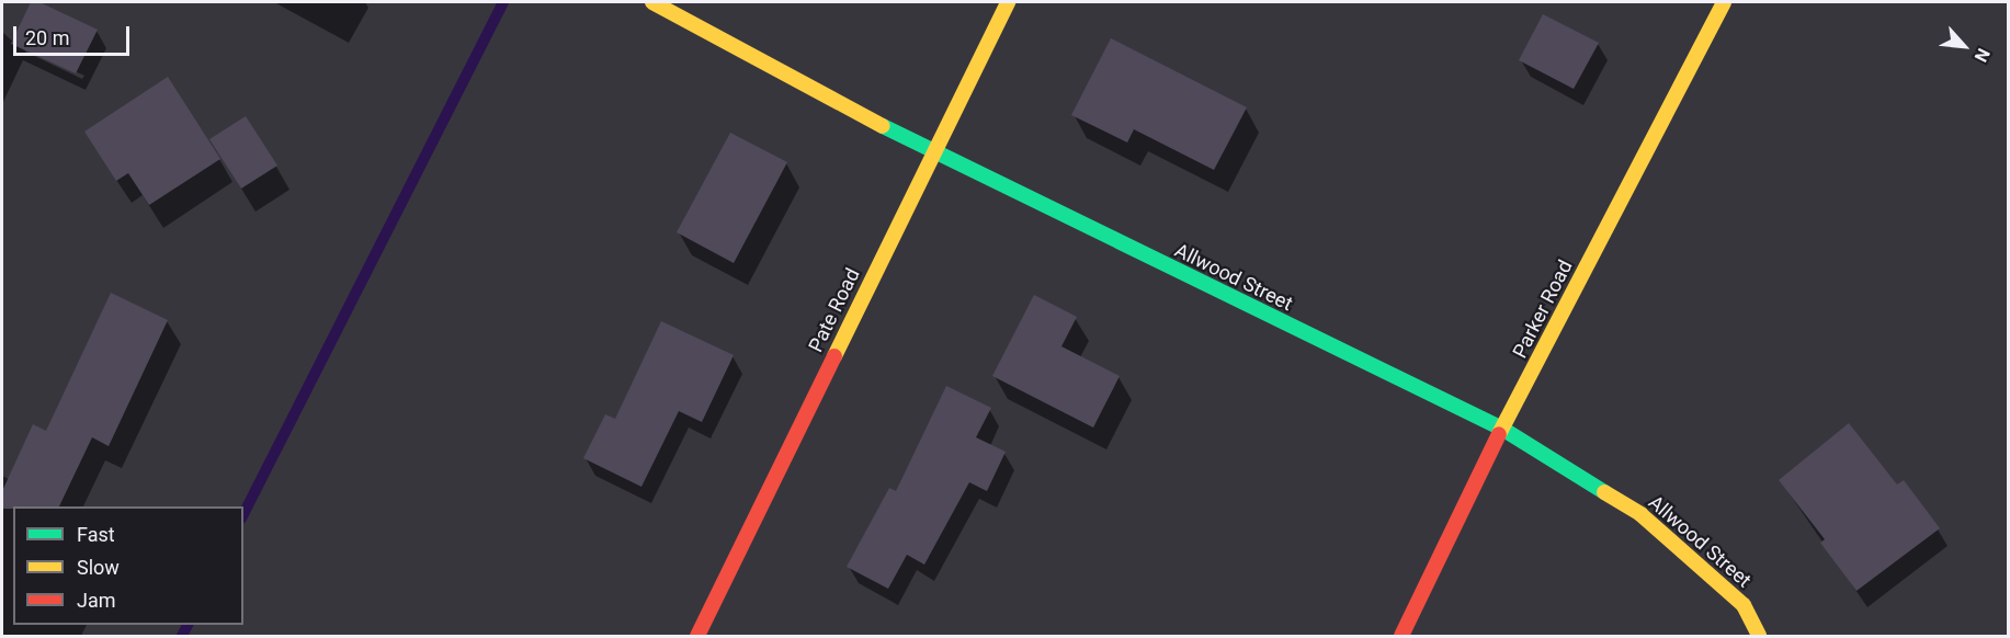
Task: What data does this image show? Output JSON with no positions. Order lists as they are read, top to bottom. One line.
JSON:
{"streets":{"street":["Allwood Street","Parker Road","Pate Road"]},"crossings":[["Allwood Street","Parker Road"],["Allwood Street","Pate Road"]],"legend":["Fast","Slow","Jam"],"scale_bar":"20 m","north":"bottom right"}
